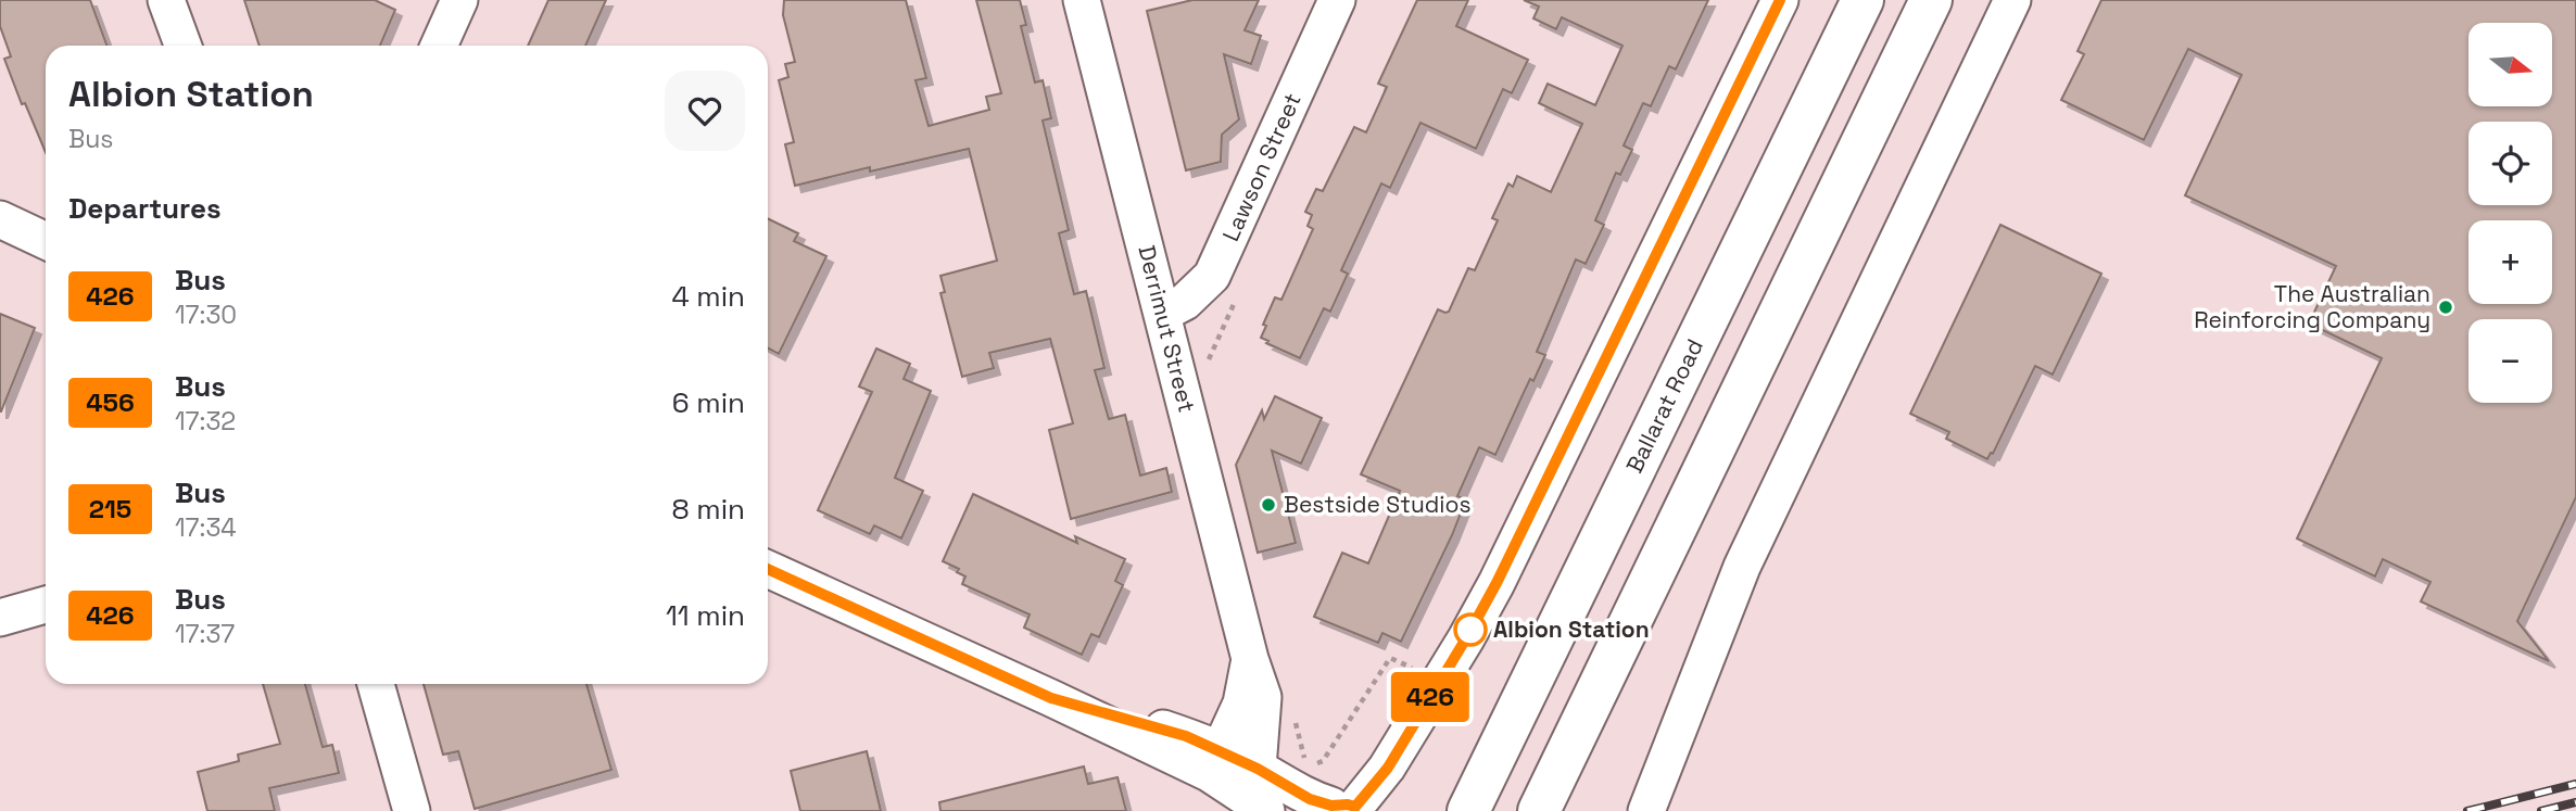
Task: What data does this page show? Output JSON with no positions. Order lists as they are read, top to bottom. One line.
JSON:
{"streets":{"highway":["Ballarat Road"],"street":["Lawson Street","Derrimut Street"]},"crossings":[["Lawson Street","Derrimut Street"]],"places":["The Australian Reinforcing Company","Bestside Studios","Albion Station"],"lines":["bus line 426"],"north":"right","page":{"on_map":"426","map_buttons":["+","−"],"heading":[["Albion Station","Bus"],"Departures"],"list":[{"mark":"426","name":"Bus","note":"17:30","value":"4 min"},{"mark":"456","name":"Bus","note":"17:32","value":"6 min"},{"mark":"215","name":"Bus","note":"17:34","value":"8 min"},{"mark":"426","name":"Bus","note":"17:37","value":"11 min"}]}}
